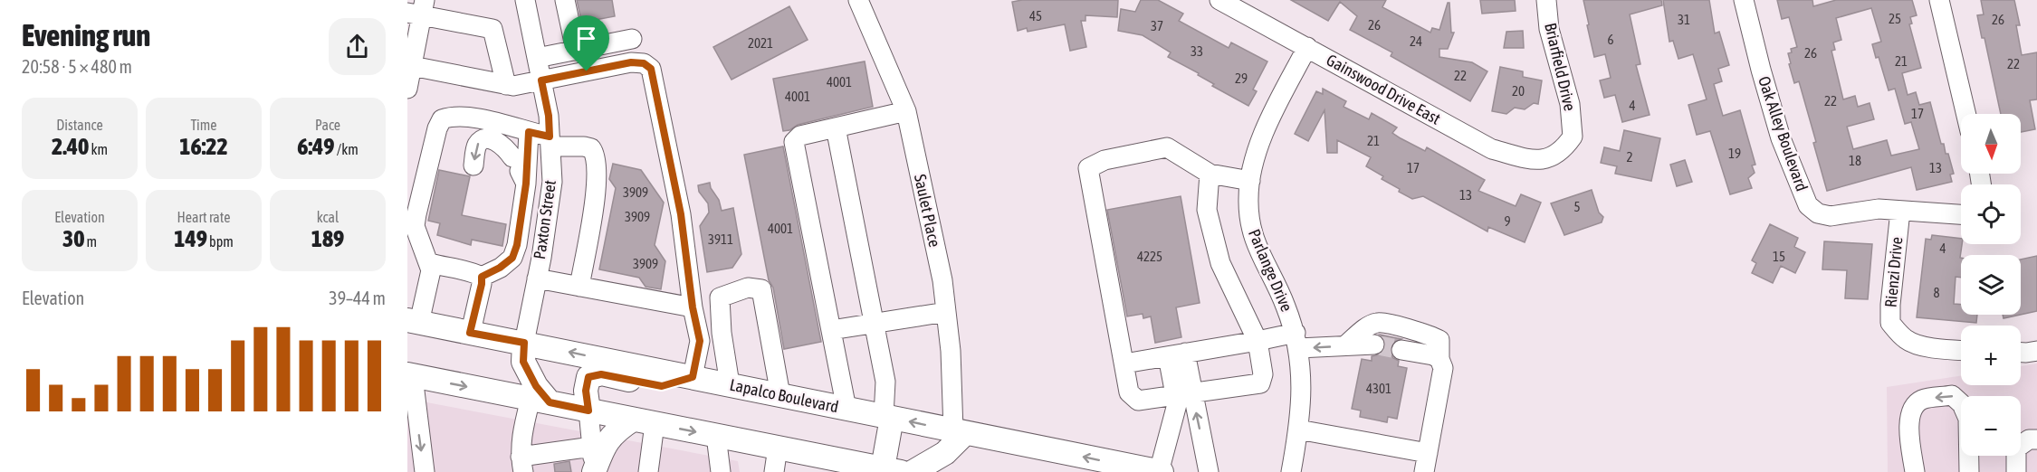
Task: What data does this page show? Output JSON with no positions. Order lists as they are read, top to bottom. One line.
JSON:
{"streets":{"main road":["Lapalco Boulevard"],"street":["Briarfield Drive","Gainswood Drive East","Oak Alley Boulevard","Saulet Place","Paxton Street","Parlange Drive","Rienzi Drive"]},"crossings":[["Briarfield Drive","Gainswood Drive East"],["Gainswood Drive East","Parlange Drive"],["Oak Alley Boulevard","Rienzi Drive"],["Saulet Place","Lapalco Boulevard"],["Paxton Street","Lapalco Boulevard"]],"house_numbers":["45","25","31","26","26","37","6","24","2021","33","26","21","22","22","29","4001","20","4001","22","4","17","21","19","2","18","17","13","3909","13","5","3909","9","4001","3911","4","4225","15","3909","8","4301"],"north":"bottom","page":{"heading":["Evening run","20:58 · 5 × 480 m"],"stats":[["Distance","2.40 km"],["Time","16:22"],["Pace","6:49 /km"],["Elevation","30 m"],["Heart rate","149 bpm"],["kcal","189"]],"map_buttons":["+","−"],"chart":["Elevation","39–44 m"]}}
